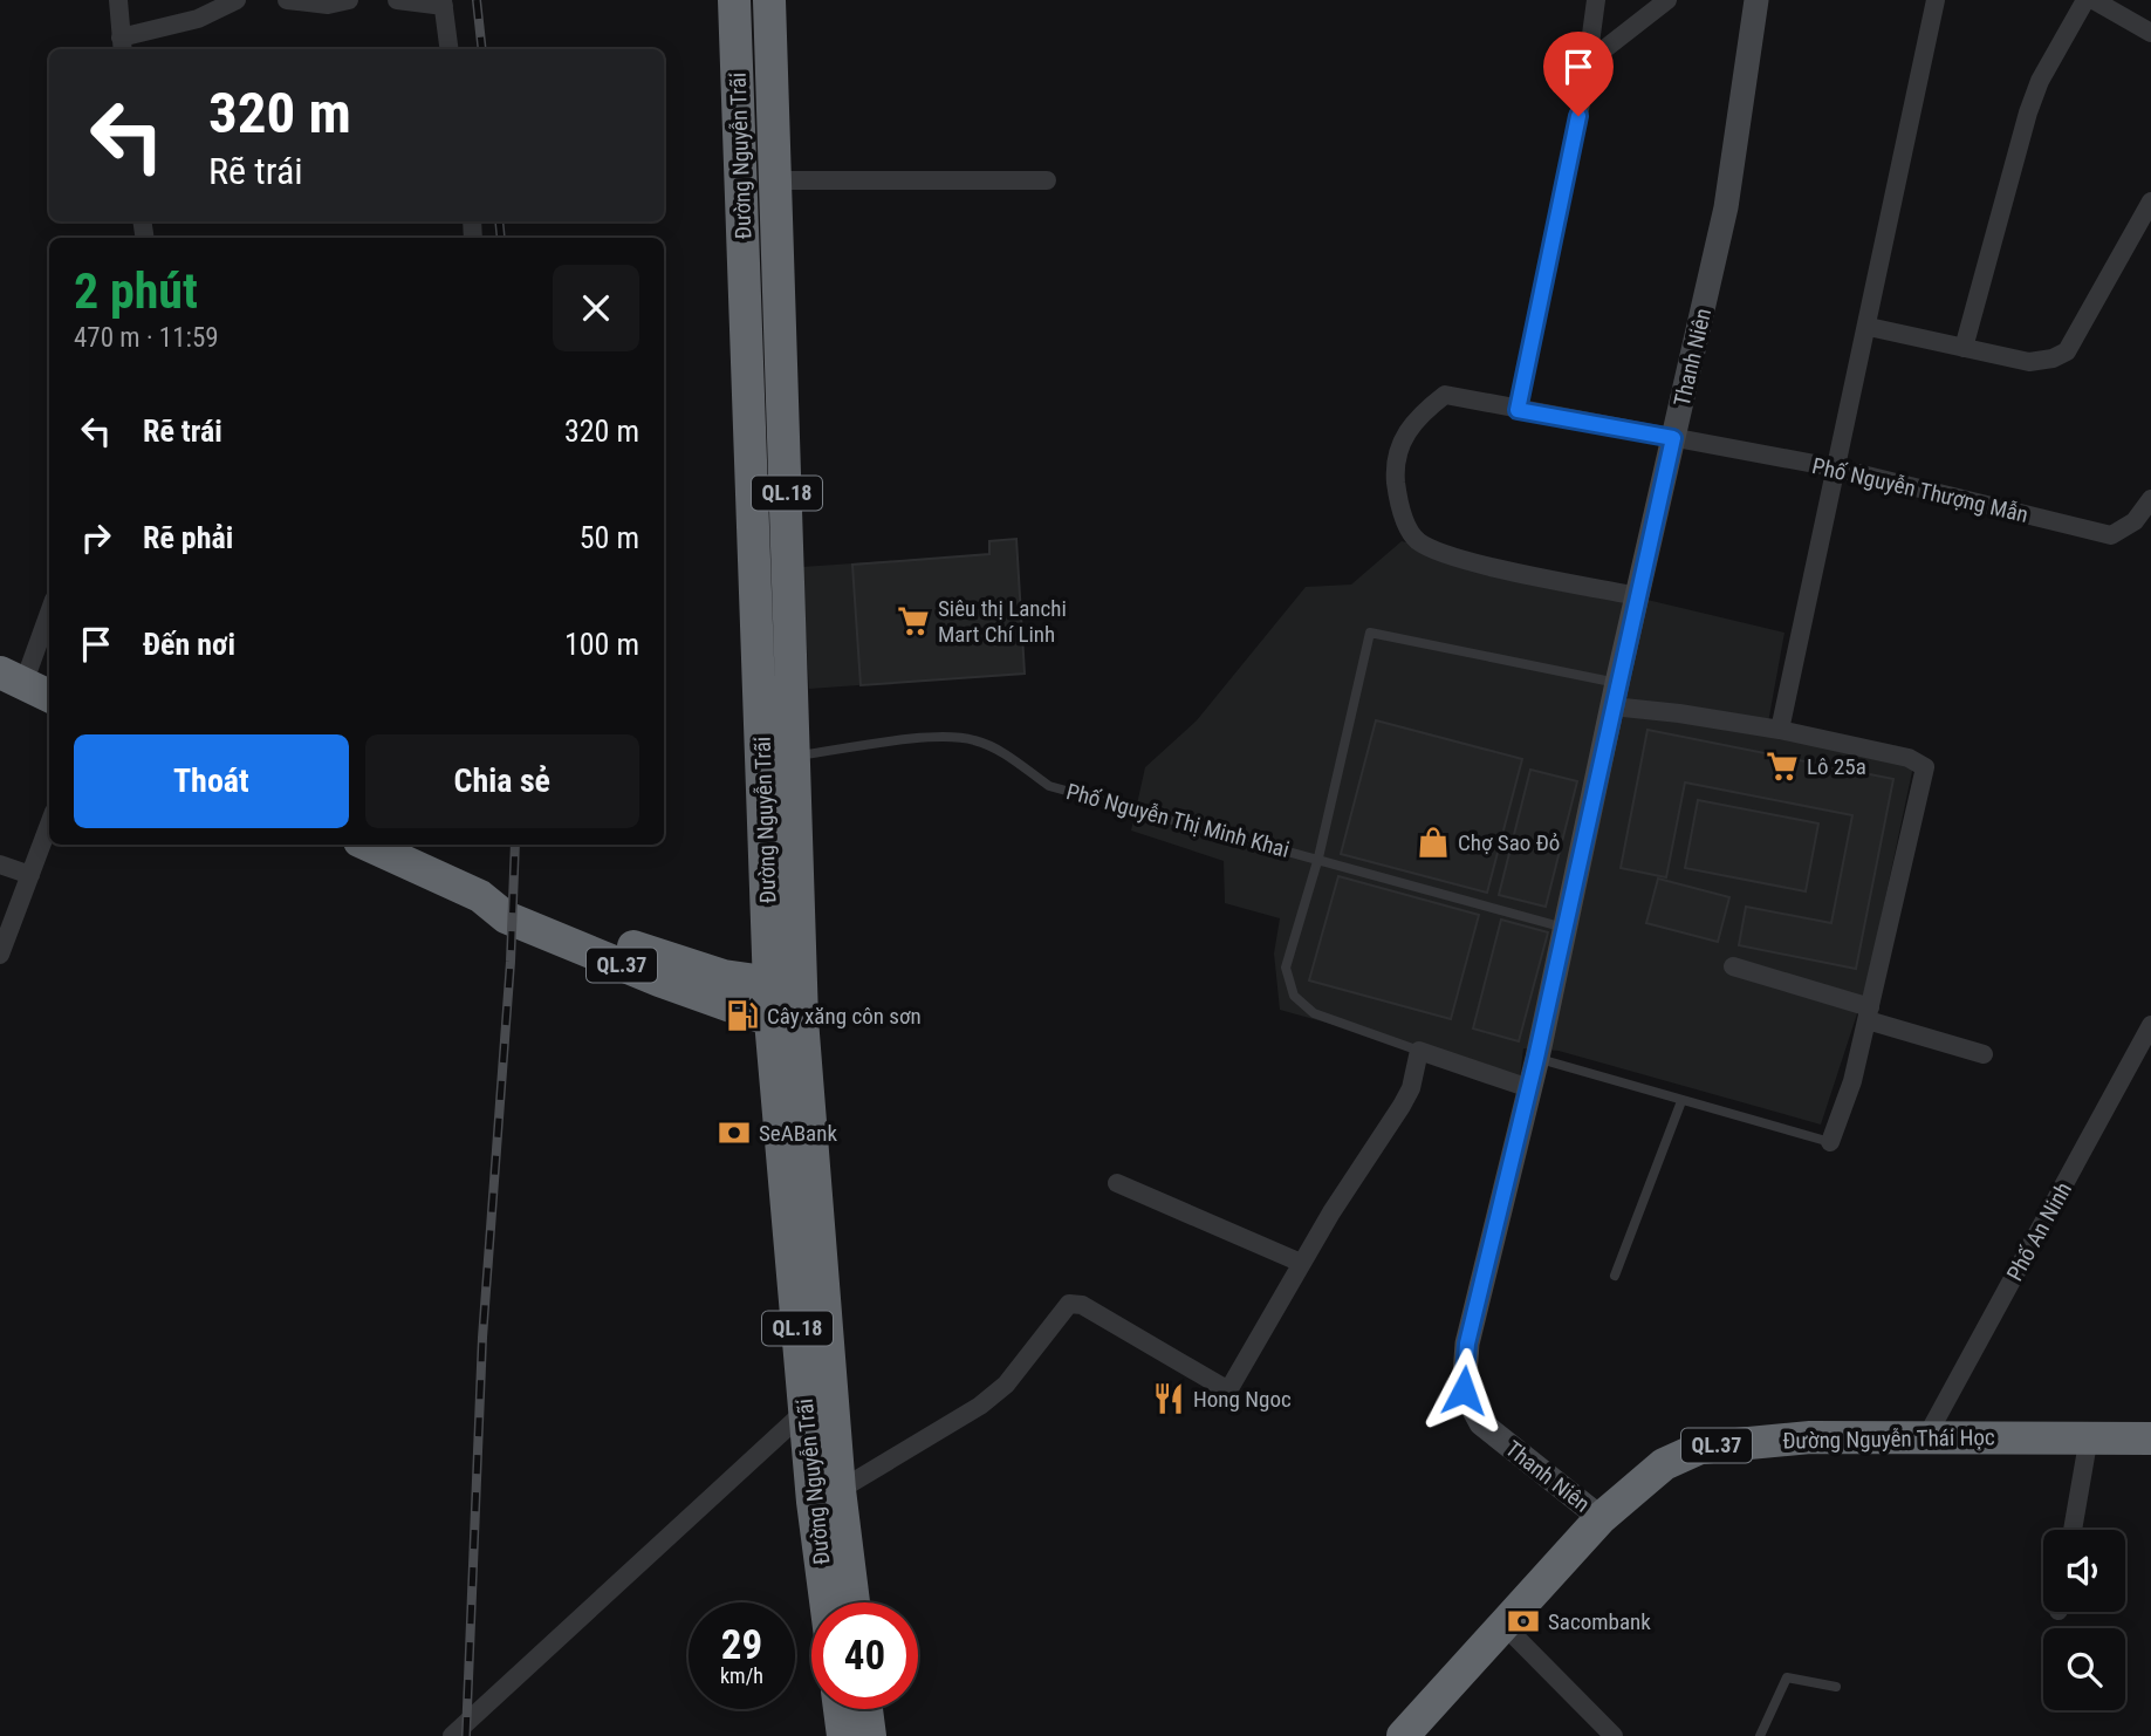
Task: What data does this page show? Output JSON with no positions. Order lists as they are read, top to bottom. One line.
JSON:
{"streets":{"highway":["Đường Nguyễn Trãi","QL.18","QL.37","Đường Nguyễn Thái Học"],"street":["Thanh Niên","Phố Nguyễn Thượng Mẫn","Phố An Ninh"],"lane":["Phố Nguyễn Thị Minh Khai"]},"crossings":[["Đường Nguyễn Trãi","Phố Nguyễn Thị Minh Khai"],["Đường Nguyễn Trãi","QL.37"],["Thanh Niên","Phố Nguyễn Thượng Mẫn"],["Thanh Niên","Phố Nguyễn Thị Minh Khai"],["Thanh Niên","Đường Nguyễn Thái Học"],["Phố An Ninh","Đường Nguyễn Thái Học"]],"places":{"supermarket":["Siêu thị Lanchi Mart Chí Linh","Lô 25a"],"shop":["Chợ Sao Đỏ"],"fuel station":["Cây xăng côn sơn"],"bank":["SeABank","Sacombank"],"restaurant":["Hong Ngoc"]},"page":{"turn":["320 m","Rẽ trái"],"heading":["2 phút","470 m · 11:59"],"list":[{"name":"Rẽ trái","value":"320 m"},{"name":"Rẽ phải","value":"50 m"},{"name":"Đến nơi","value":"100 m"}],"buttons":["Thoát","Chia sẻ"],"speed":"29 km/h","limit":"40"}}
